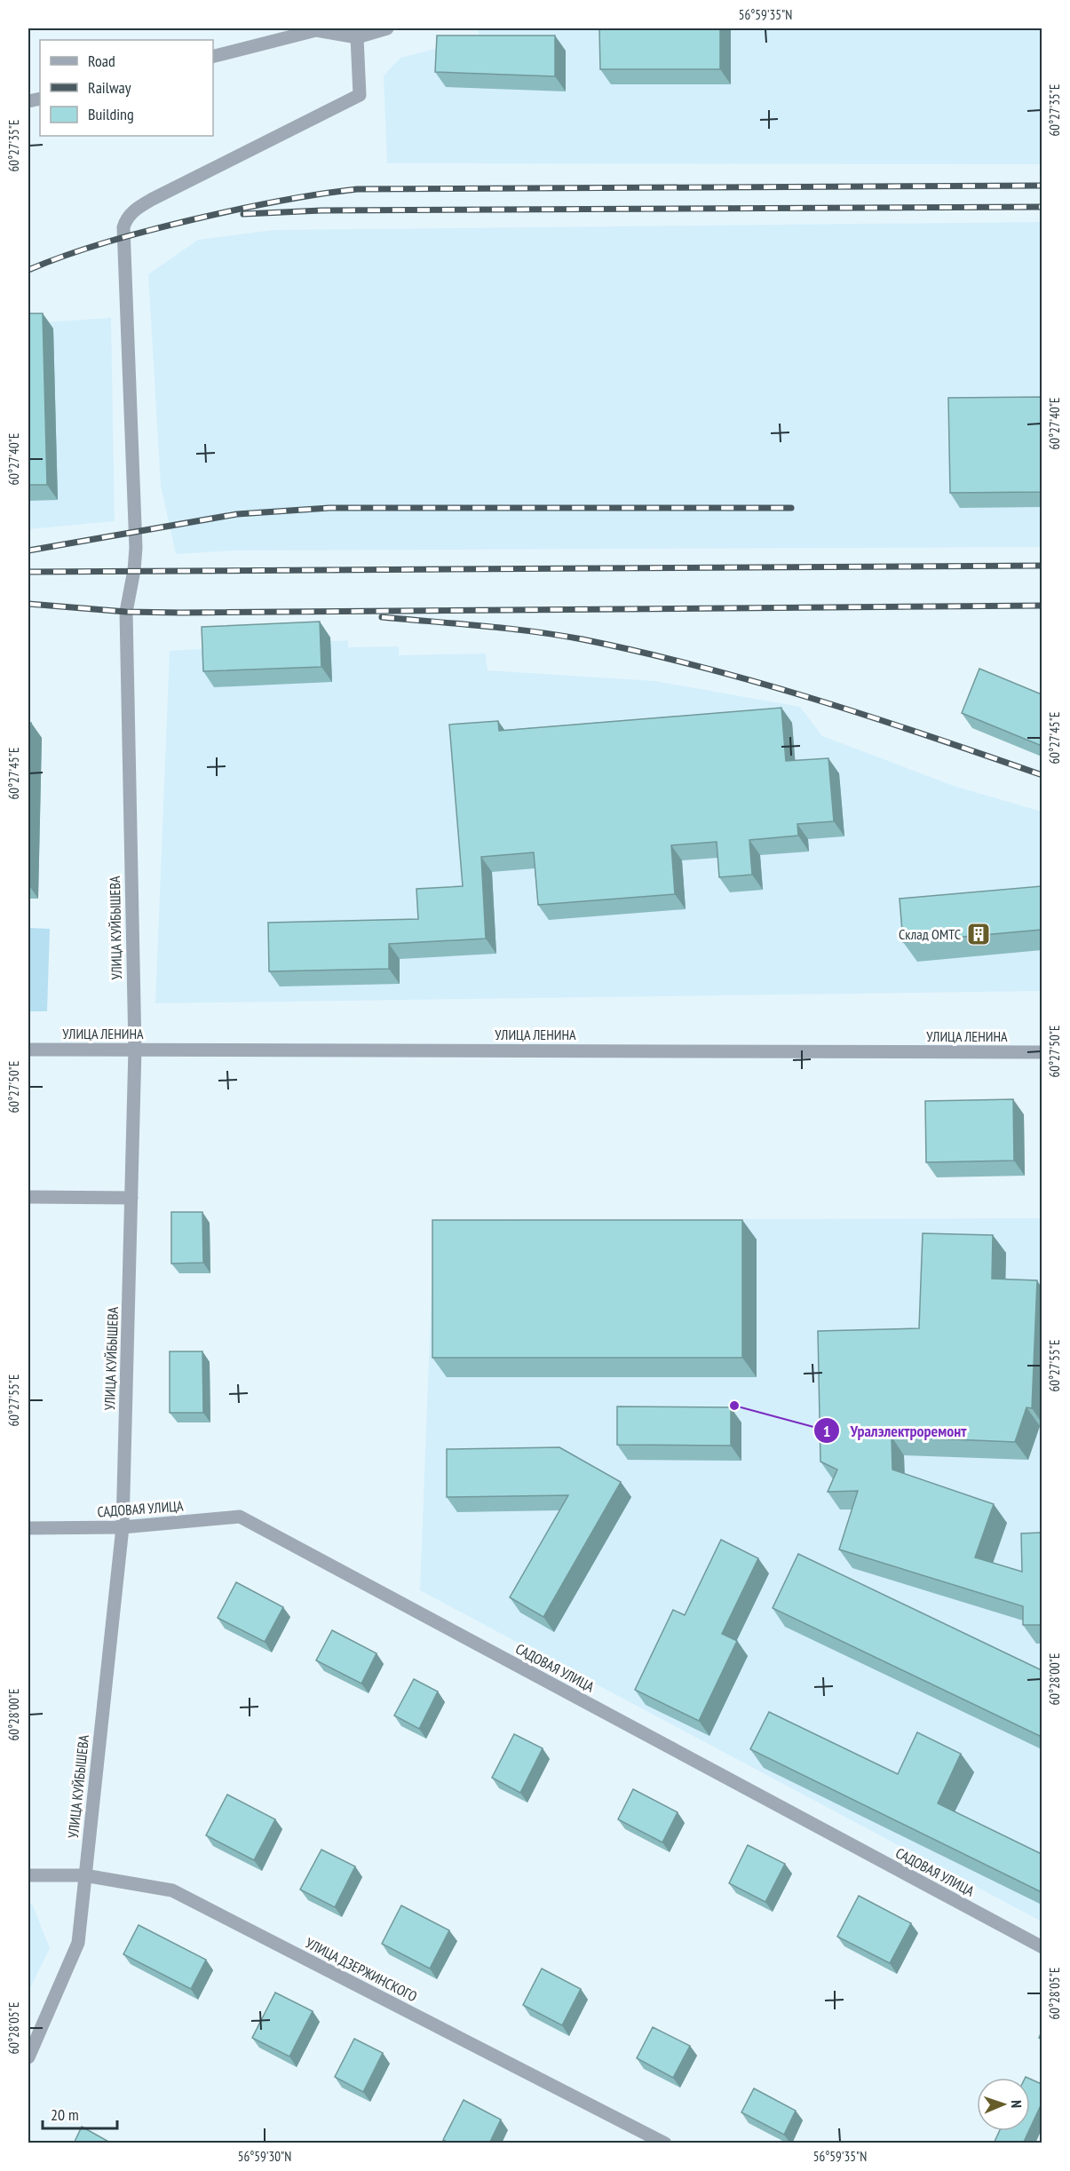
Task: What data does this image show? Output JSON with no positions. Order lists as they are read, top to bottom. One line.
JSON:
{"streets":{"street":["УЛИЦА КУЙБЫШЕВА","УЛИЦА ЛЕНИНА","САДОВАЯ УЛИЦА","УЛИЦА ДЗЕРЖИНСКОГО"]},"crossings":[["УЛИЦА КУЙБЫШЕВА","УЛИЦА ЛЕНИНА"],["УЛИЦА КУЙБЫШЕВА","САДОВАЯ УЛИЦА"],["УЛИЦА КУЙБЫШЕВА","УЛИЦА ДЗЕРЖИНСКОГО"]],"places":{"building":["Склад ОМТС"],"other":["Уралэлектроремонт"]},"legend":["Road","Railway","Building"],"scale_bar":"20 m","north":"right","coordinates":["56°59'35\"N","60°27'35\"E","60°27'40\"E","60°27'45\"E","60°27'50\"E","60°27'55\"E","60°28'00\"E","60°28'05\"E","56°59'30\"N"]}
